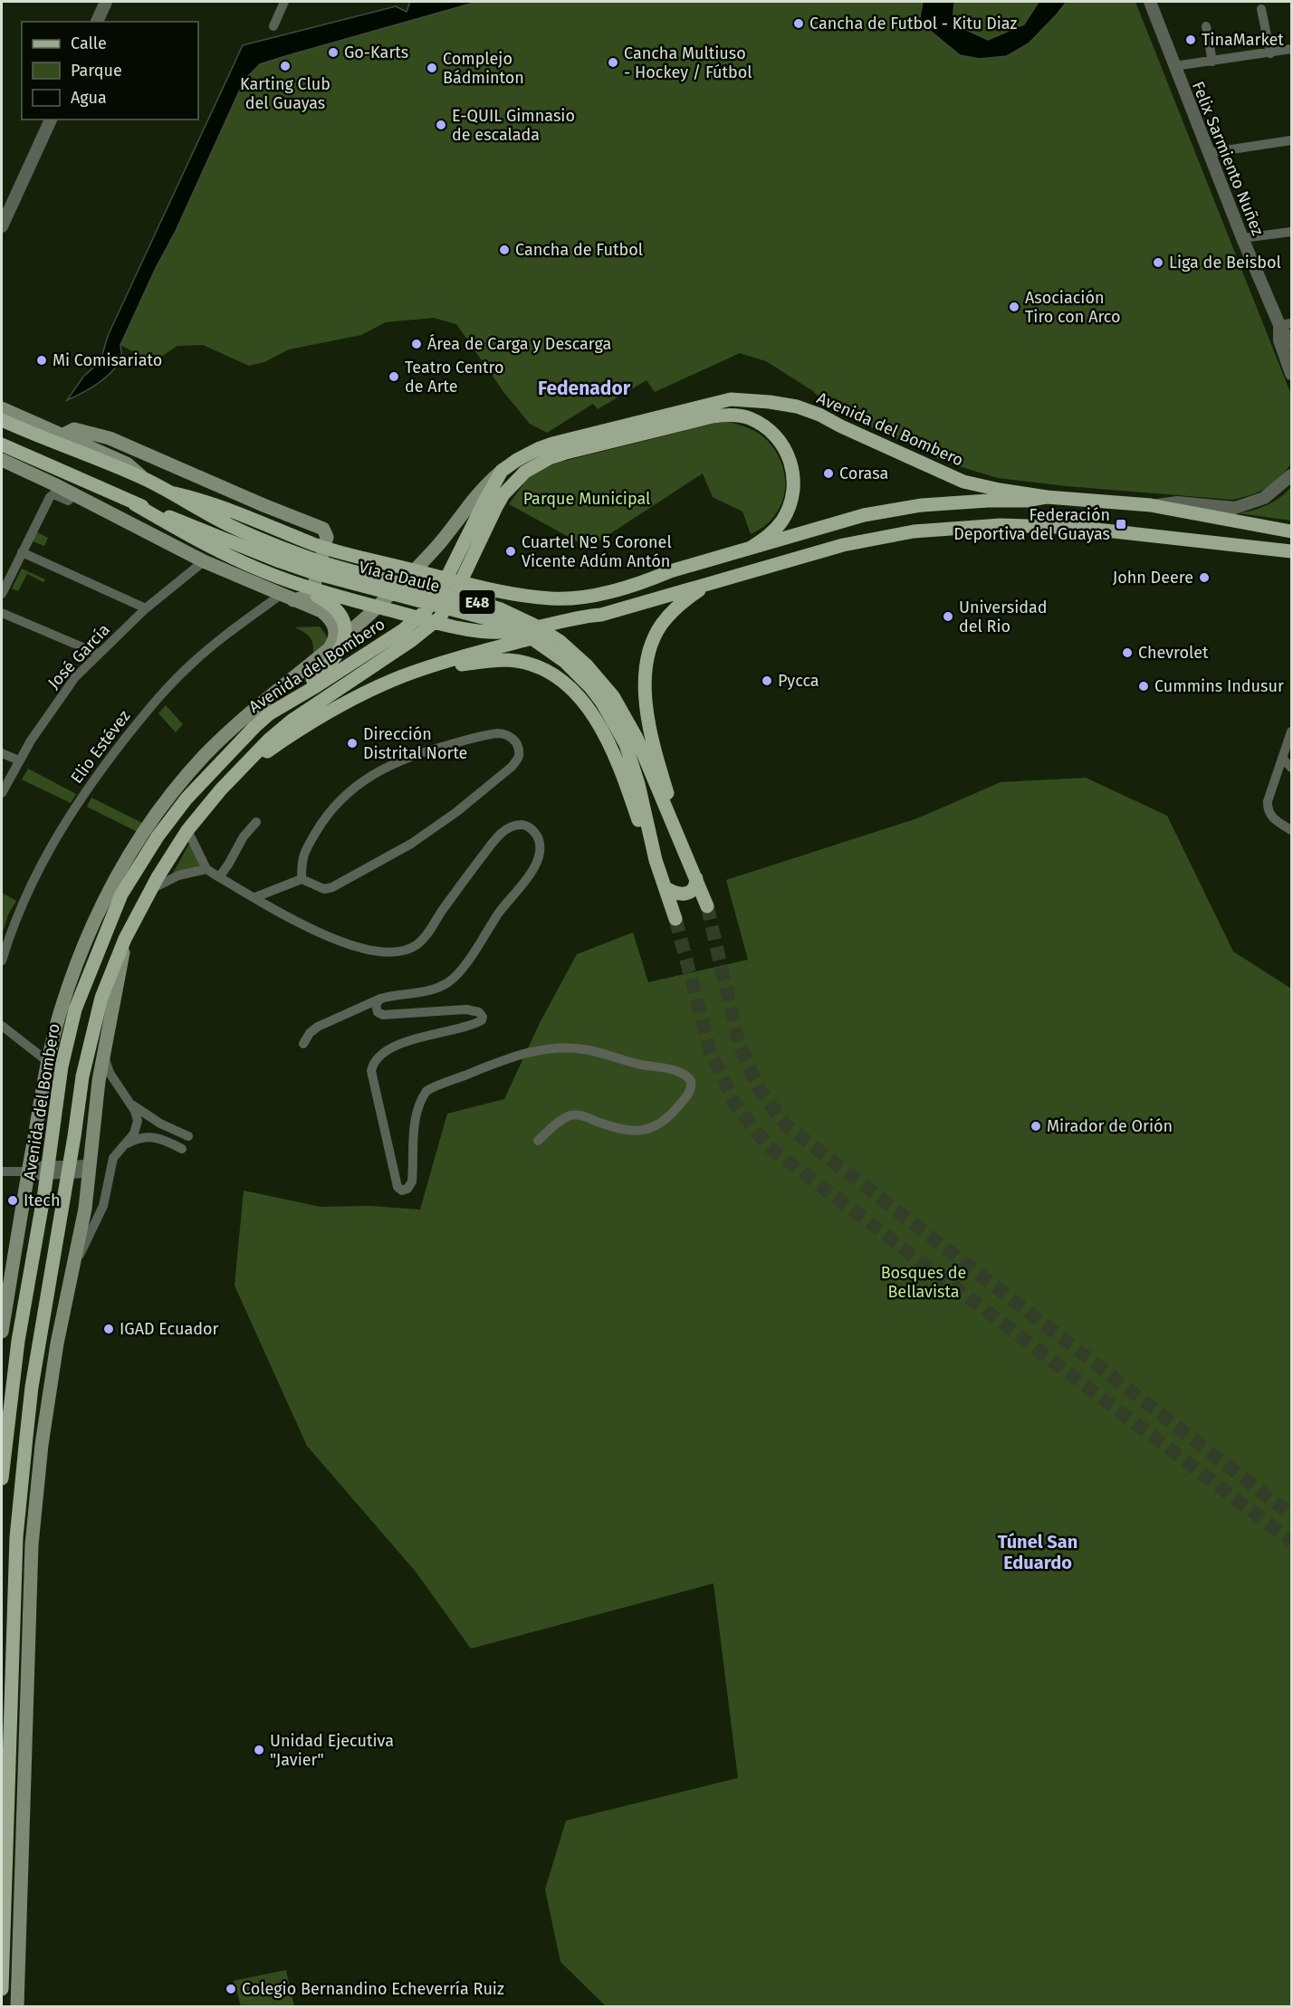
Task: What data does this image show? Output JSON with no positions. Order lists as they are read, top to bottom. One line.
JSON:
{"streets":{"main road":["Avenida del Bombero","Vía a Daule","E48"],"street":["Felix Sarmiento Nuñez","José García","Elio Estévez"]},"crossings":[["Avenida del Bombero","Vía a Daule"]],"districts":["Fedenador","Túnel San Eduardo"],"parks":["Parque Municipal","Bosques de Bellavista"],"places":{"other":["Cancha de Futbol - Kitu Diaz","TinaMarket","Go-Karts","Cancha Multiuso - Hockey / Fútbol","Karting Club del Guayas","Complejo Bádminton","E-QUIL Gimnasio de escalada","Cancha de Futbol","Liga de Beisbol","Asociación Tiro con Arco","Área de Carga y Descarga","Mi Comisariato","Teatro Centro de Arte","Corasa","Cuartel Nº 5 Coronel Vicente Adúm Antón","John Deere","Universidad del Rio","Chevrolet","Pycca","Cummins Indusur","Dirección Distrital Norte","Mirador de Orión","Itech","IGAD Ecuador","Unidad Ejecutiva \"Javier\"","Colegio Bernandino Echeverría Ruiz"],"transit":["Federación Deportiva del Guayas"]},"legend":["Calle","Parque","Agua"]}
